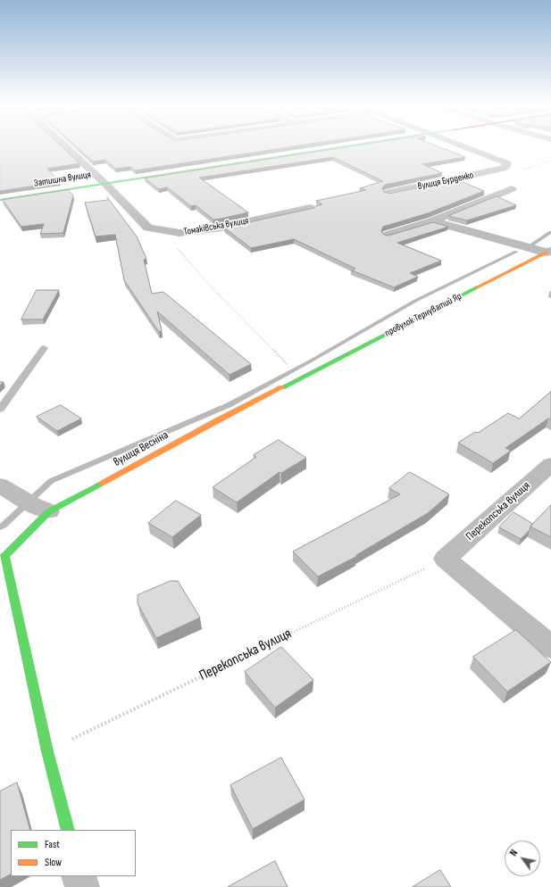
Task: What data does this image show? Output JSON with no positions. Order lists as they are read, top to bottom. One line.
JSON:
{"streets":{"street":["Затишна вулиця","вулиця Бурденко","Томаківська вулиця","провулок Тернуватий Яр","вулиця Весніна","Перекопська вулиця"]},"crossings":[["Затишна вулиця","Томаківська вулиця"],["провулок Тернуватий Яр","вулиця Весніна"],["вулиця Весніна","Перекопська вулиця"]],"legend":["Fast","Slow"],"north":"top left"}
